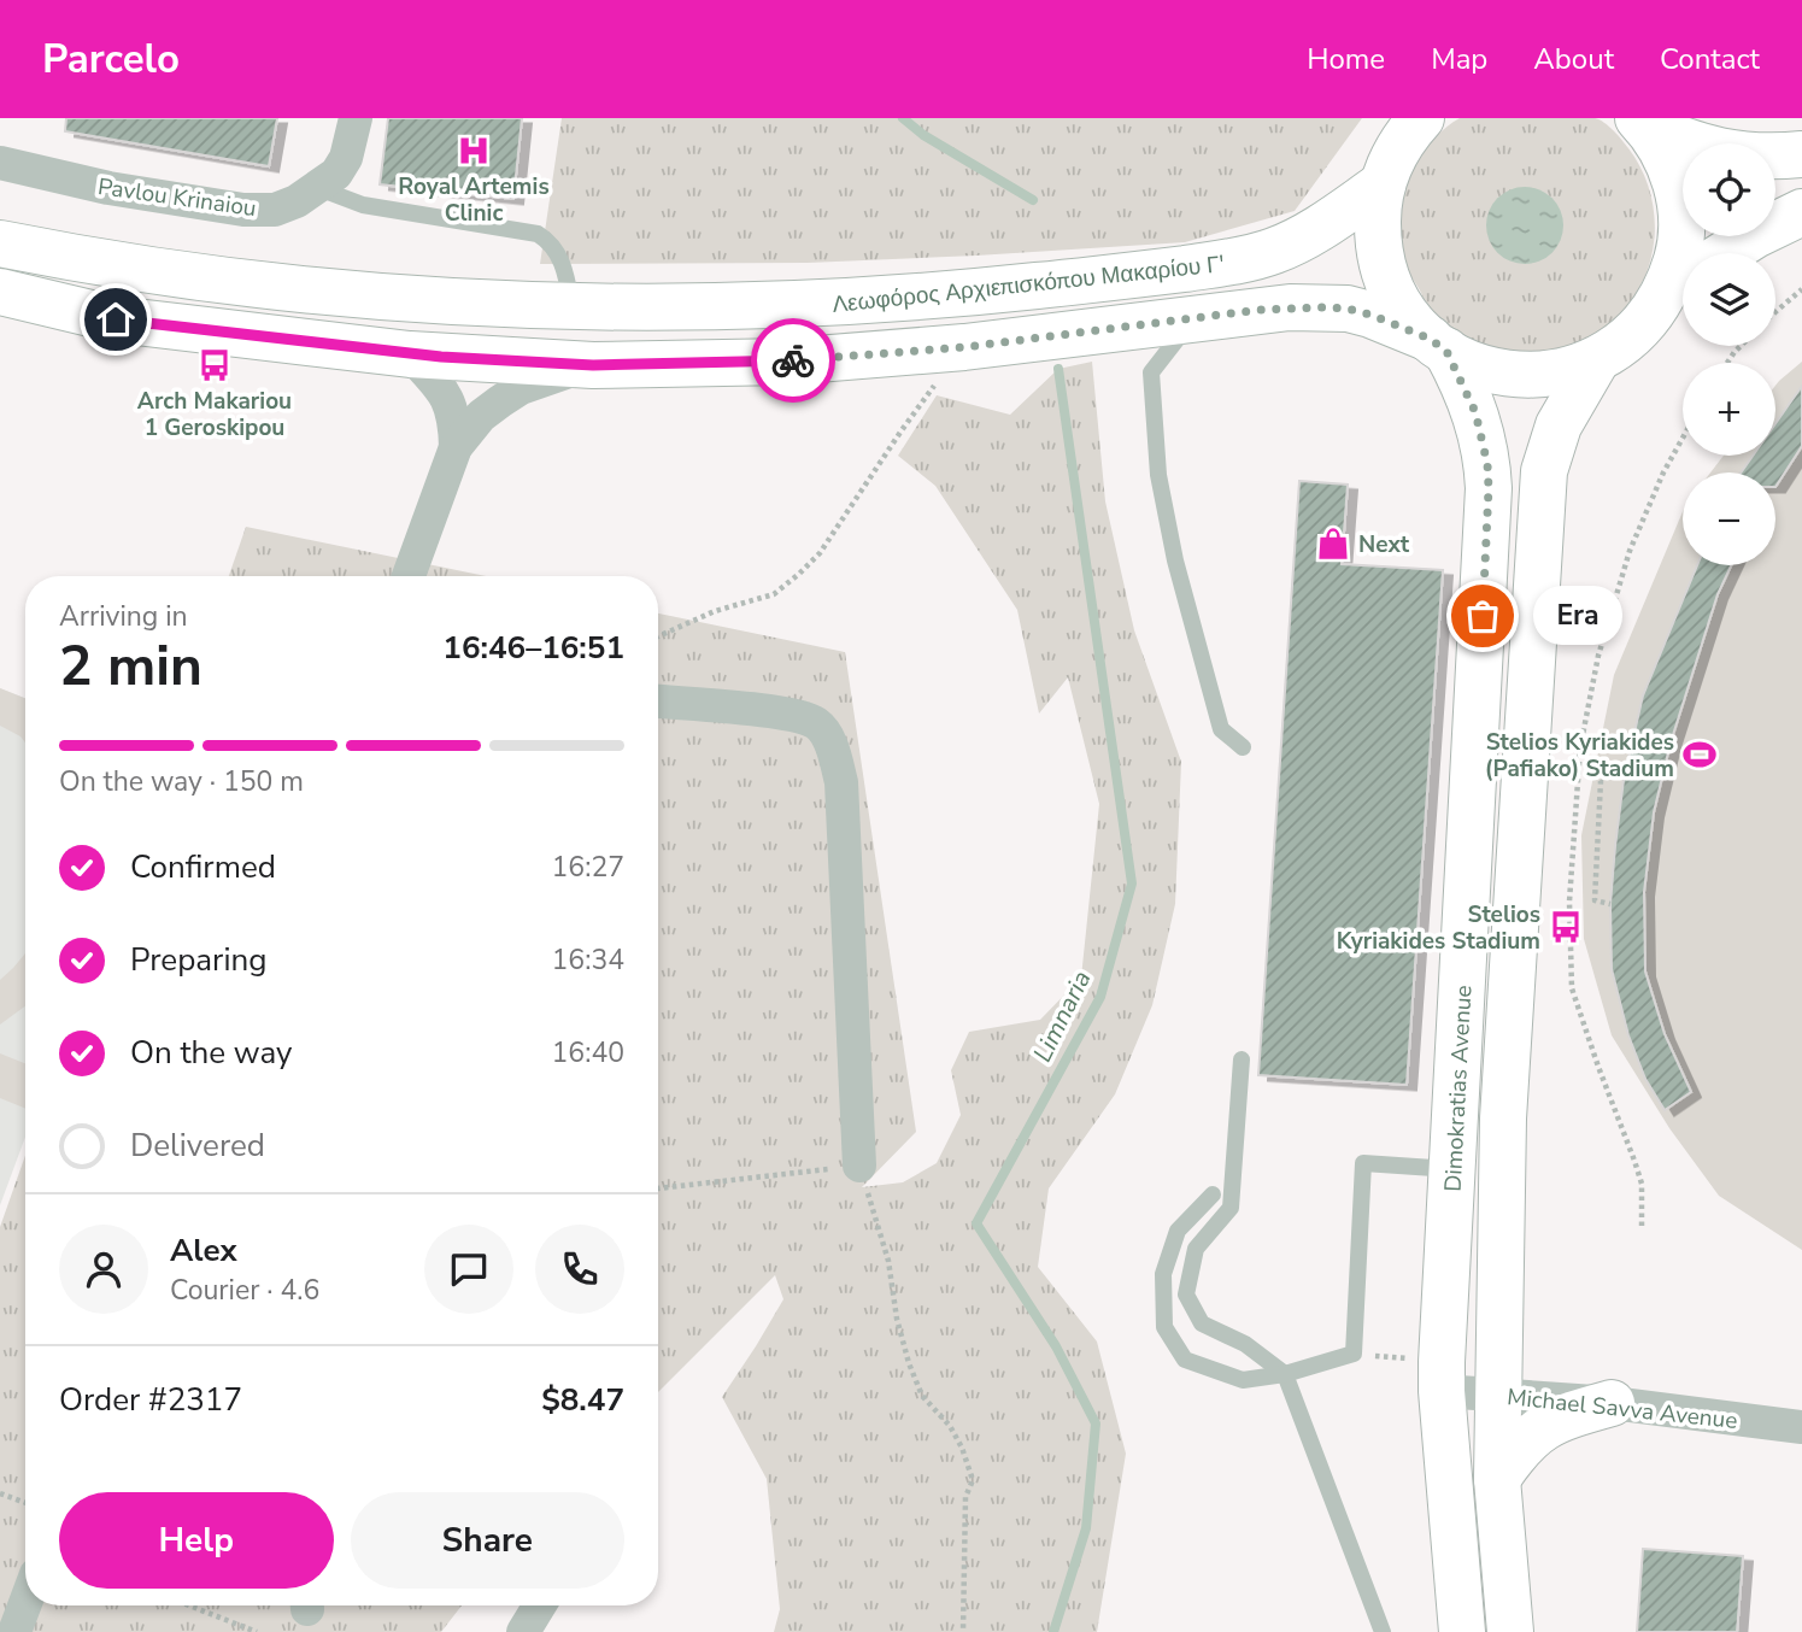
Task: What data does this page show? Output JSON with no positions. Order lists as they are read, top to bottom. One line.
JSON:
{"streets":{"main road":["Λεωφόρος Αρχιεπισκόπου Μακαρίου Γ'","Dimokratias Avenue"],"street":["Pavlou Krinaiou","Michael Savva Avenue"]},"crossings":[["Dimokratias Avenue","Michael Savva Avenue"]],"water":["Limnaria"],"places":{"hospital":["Royal Artemis Clinic"],"bus stop":["Arch Makariou 1 Geroskipou","Stelios Kyriakides Stadium"],"shop":["Next"],"other":["Era"],"sports":["Stelios Kyriakides (Pafiako) Stadium"]},"page":{"header":"Parcelo","nav":["Home","Map","About","Contact"],"map_buttons":["+","−"],"heading":["2 min","Arriving in","16:46–16:51"],"panel":["Alex","Courier · 4.6","Order #2317","$8.47"],"bubble":"Era","bar":"On the way · 150 m","list":[["Confirmed","16:27"],["Preparing","16:34"],["On the way","16:40"],"Delivered"],"buttons":["Help","Share"]}}
